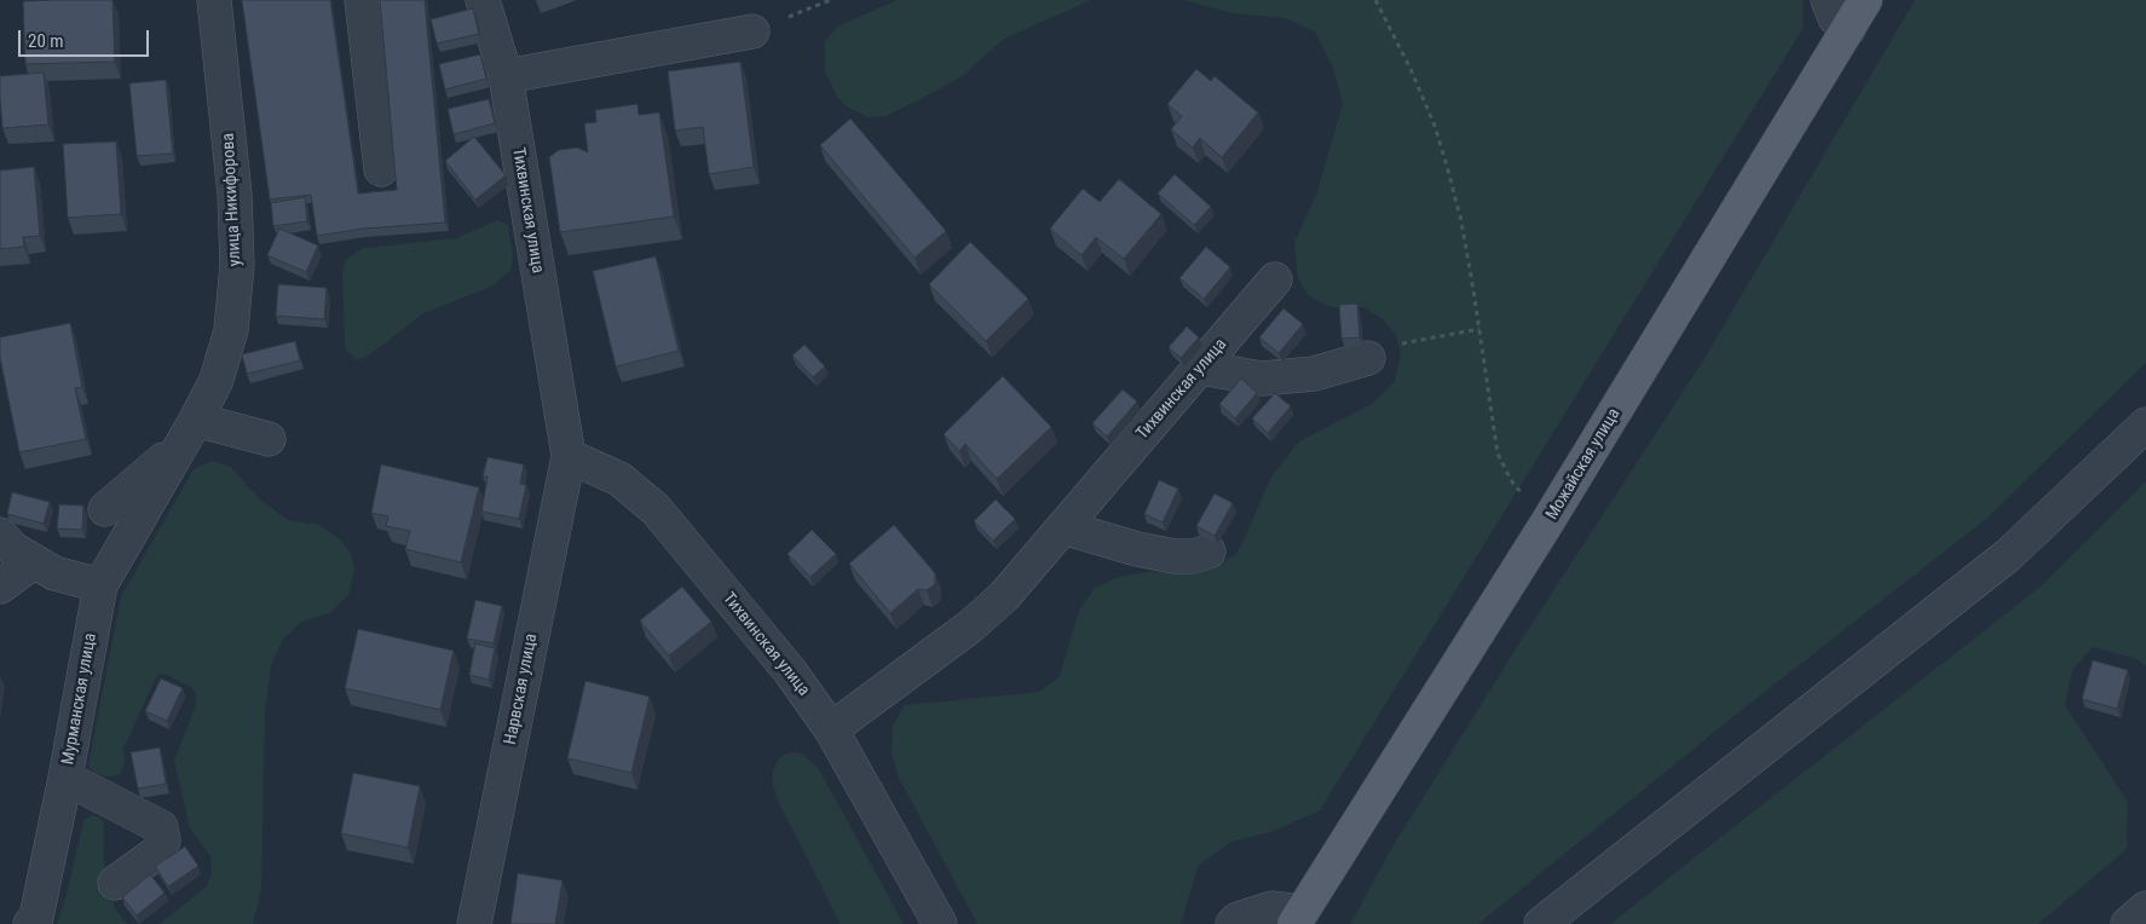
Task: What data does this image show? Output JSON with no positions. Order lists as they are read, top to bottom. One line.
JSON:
{"streets":{"main road":["Можайская улица"],"street":["улица Никифорова","Тихвинская улица","Нарвская улица","Мурманская улица"]},"crossings":[["улица Никифорова","Мурманская улица"],["Тихвинская улица","Нарвская улица"]],"scale_bar":"20 m"}
